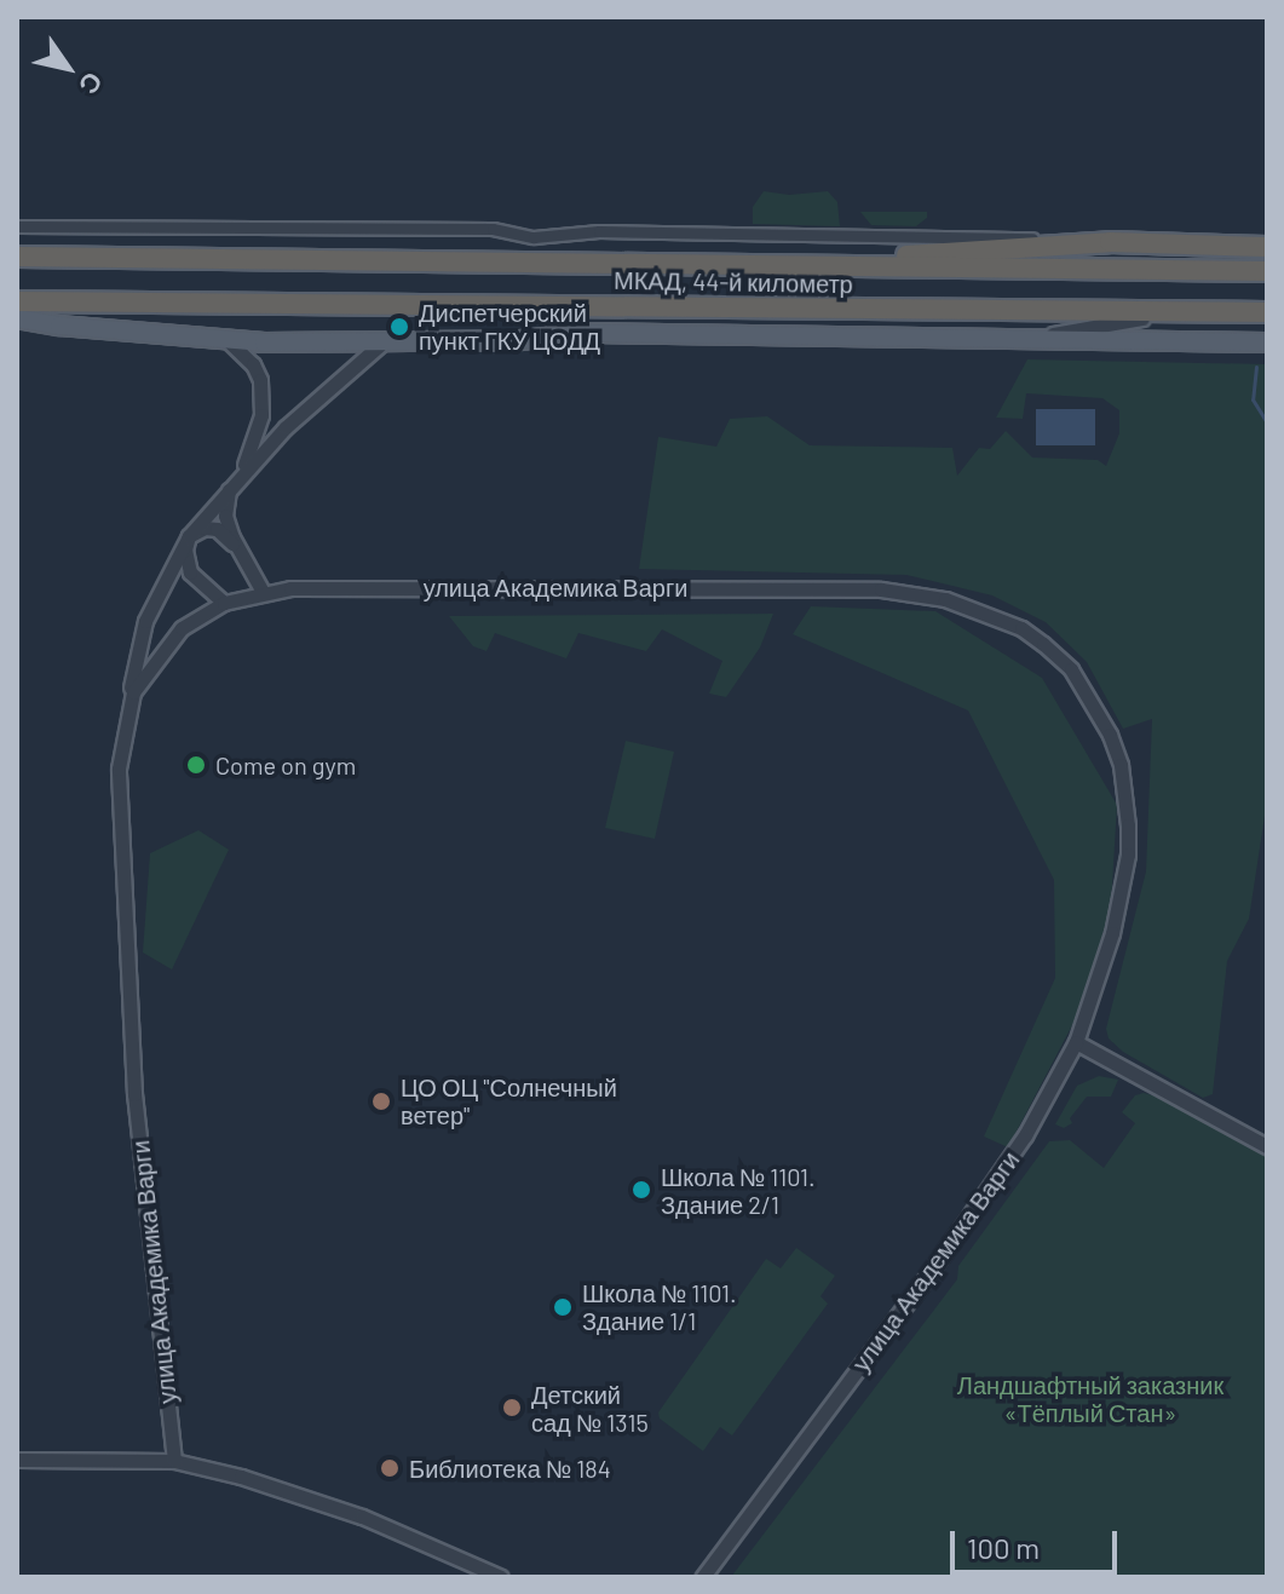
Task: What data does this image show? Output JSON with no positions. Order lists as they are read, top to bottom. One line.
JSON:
{"streets":{"highway":["МКАД, 44-й километр"],"street":["улица Академика Варги"]},"parks":["Ландшафтный заказник «Тёплый Стан»"],"places":["Диспетчерский пункт ГКУ ЦОДД","Come on gym","ЦО ОЦ \"Солнечный ветер\"","Школа № 1101. Здание 2/1","Школа № 1101. Здание 1/1","Детский сад № 1315","Библиотека № 184"],"scale_bar":"100 m","north":"bottom right"}
